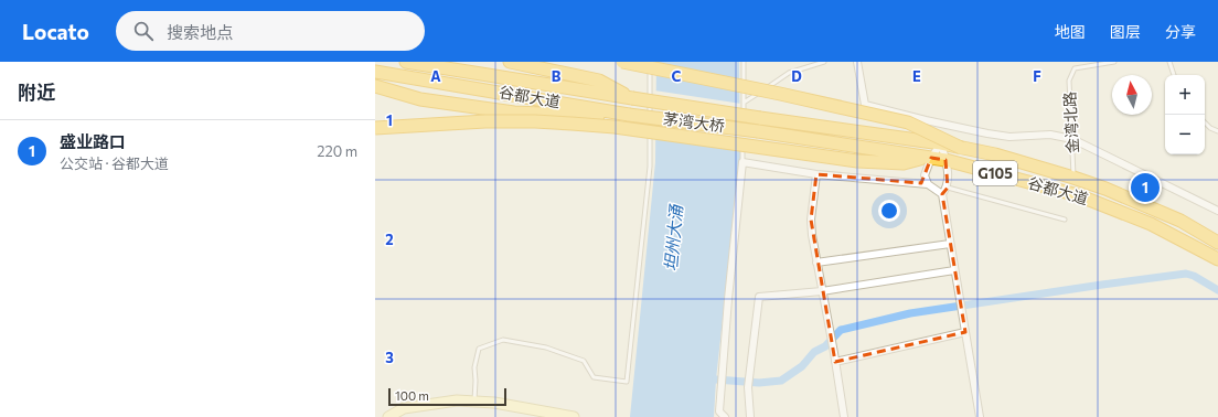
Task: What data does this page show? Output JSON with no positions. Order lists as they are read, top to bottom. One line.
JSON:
{"streets":{"highway":["谷都大道","茅湾大桥","G105"],"lane":["金湾北路"]},"crossings":[["谷都大道","茅湾大桥"],["谷都大道","金湾北路"]],"water":["坦州大涌"],"scale_bar":"100 m","north":"top","page":{"header":"Locato","search":"搜索地点","nav":["地图","图层","分享"],"heading":"附近","map_buttons":["+","−"],"list":[{"mark":"1","name":"盛业路口","note":"公交站 · 谷都大道","value":"220 m"}],"pins":"1","scale":"100 m"},"grid":{"columns":["A","B","C","D","E","F"],"rows":["1","2","3"]}}
